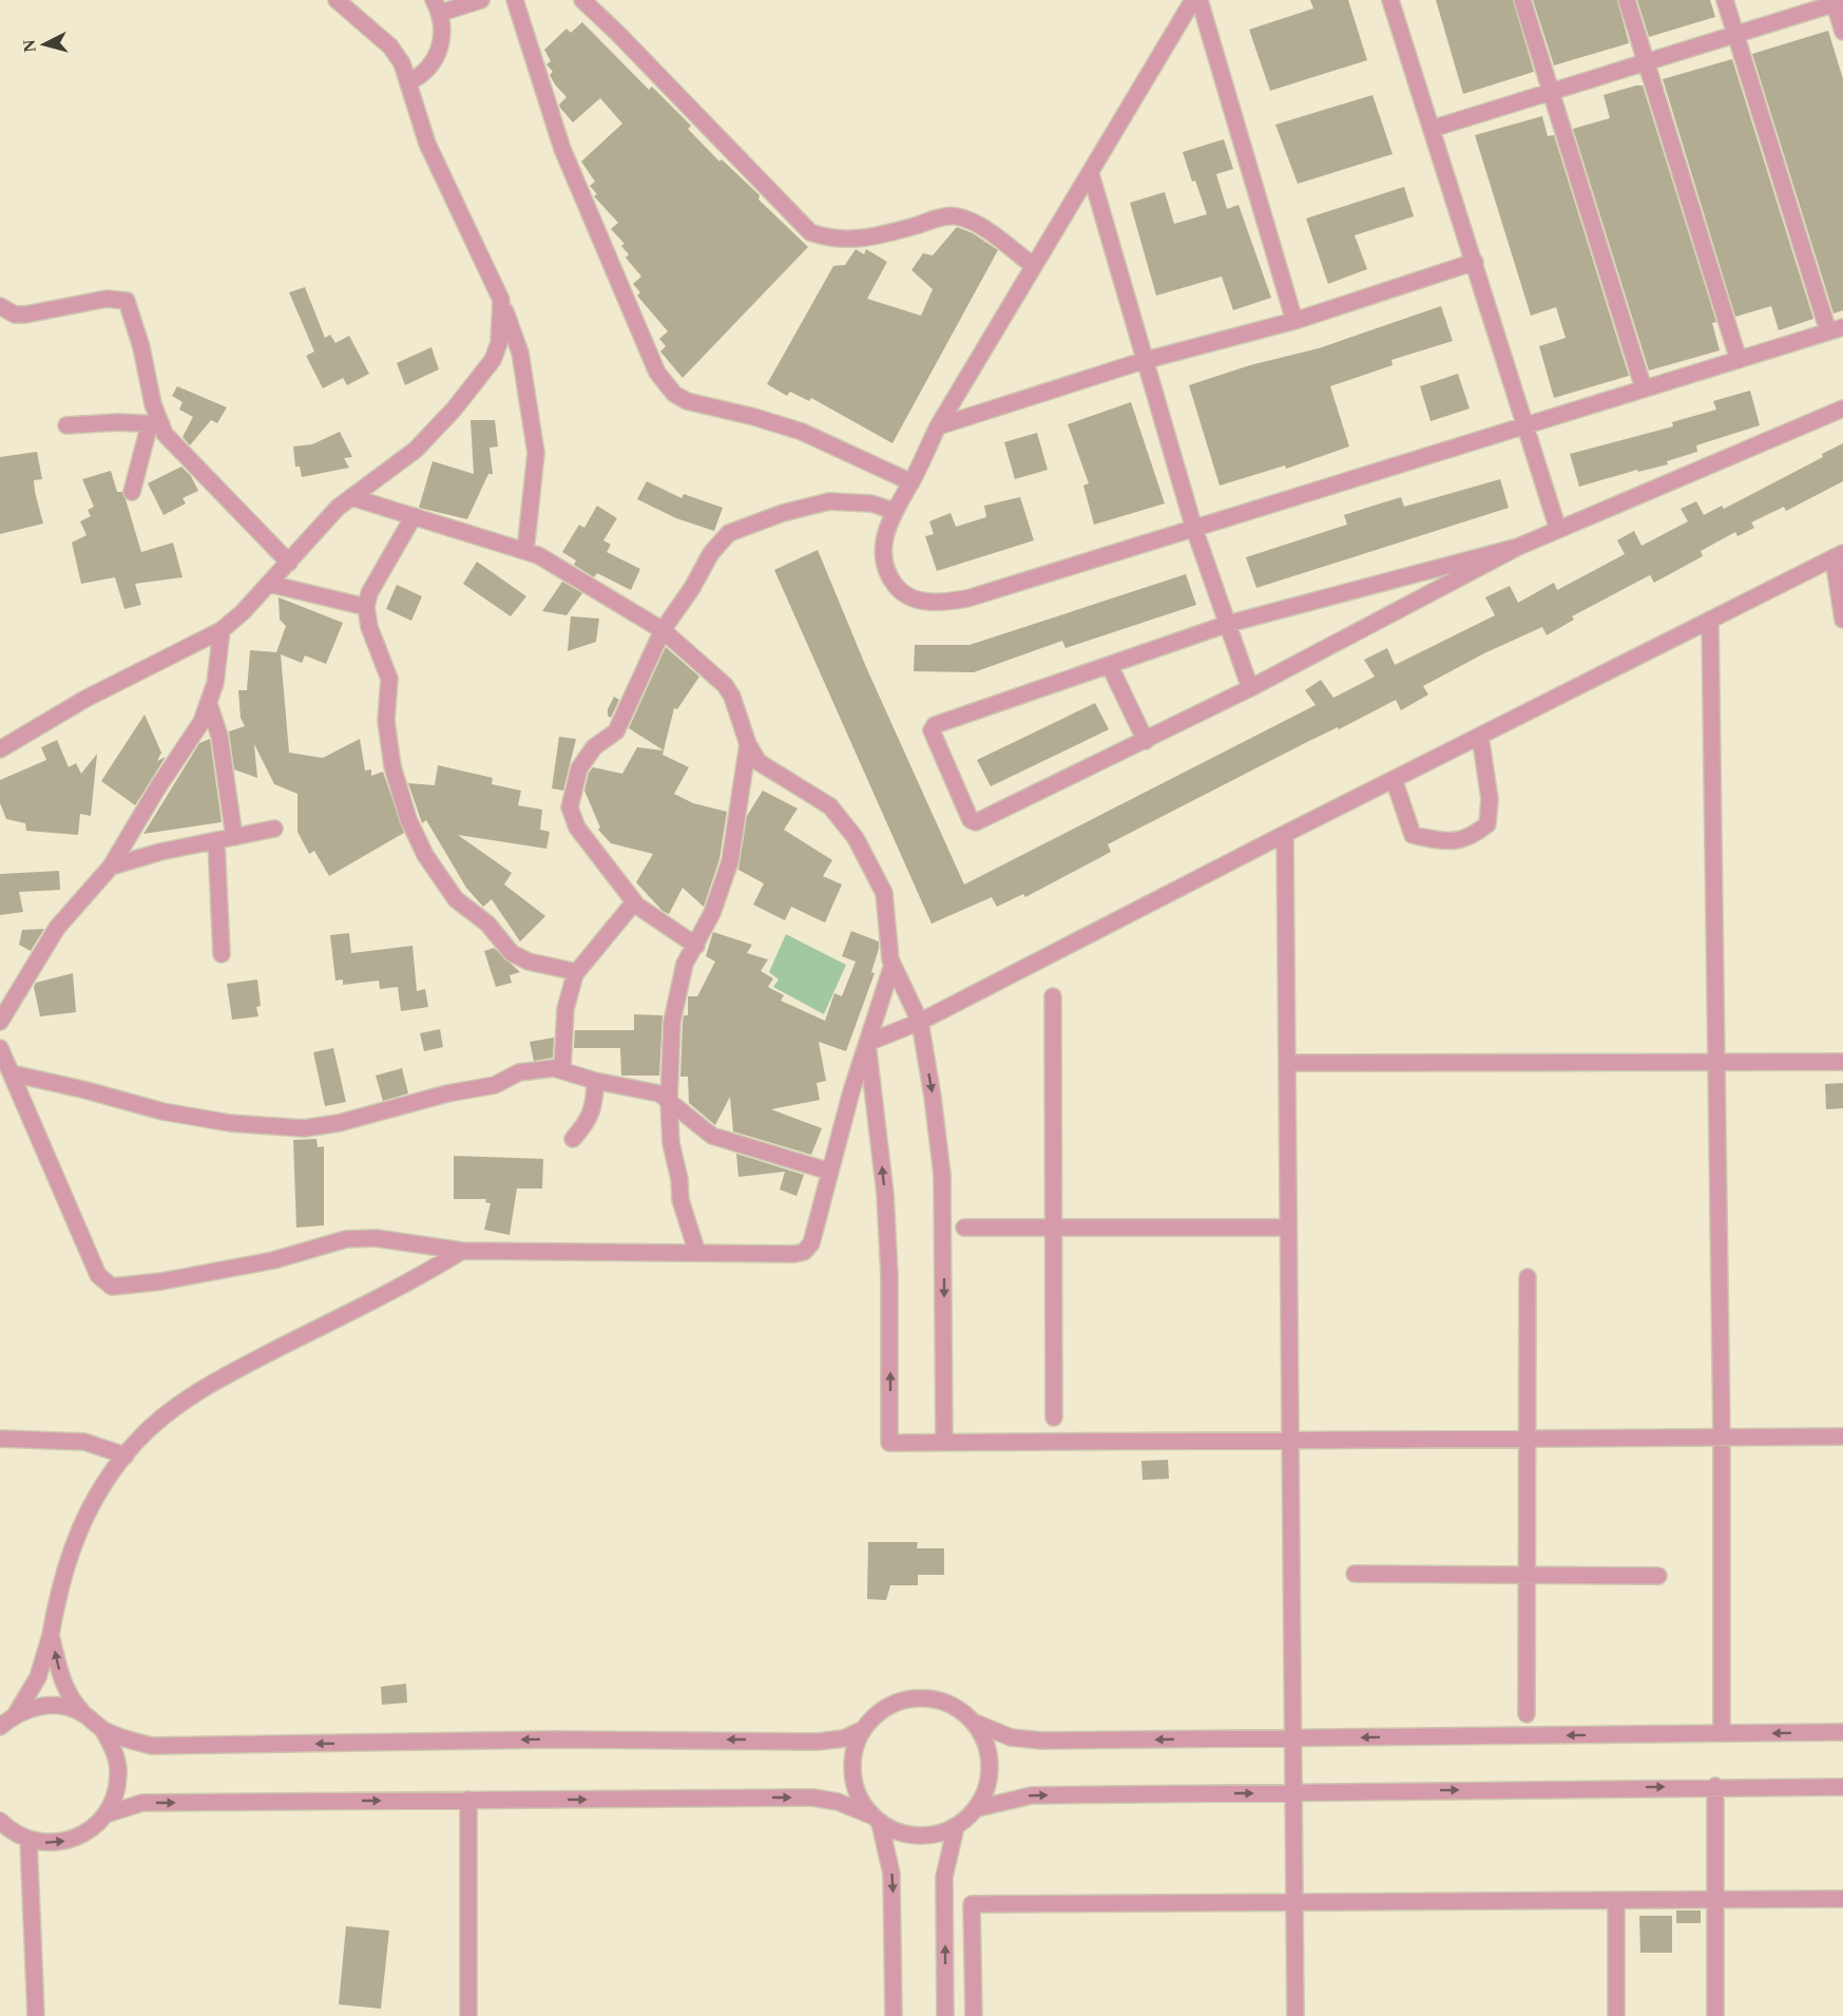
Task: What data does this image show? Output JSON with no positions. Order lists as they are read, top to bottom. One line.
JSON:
{"north":"left"}
